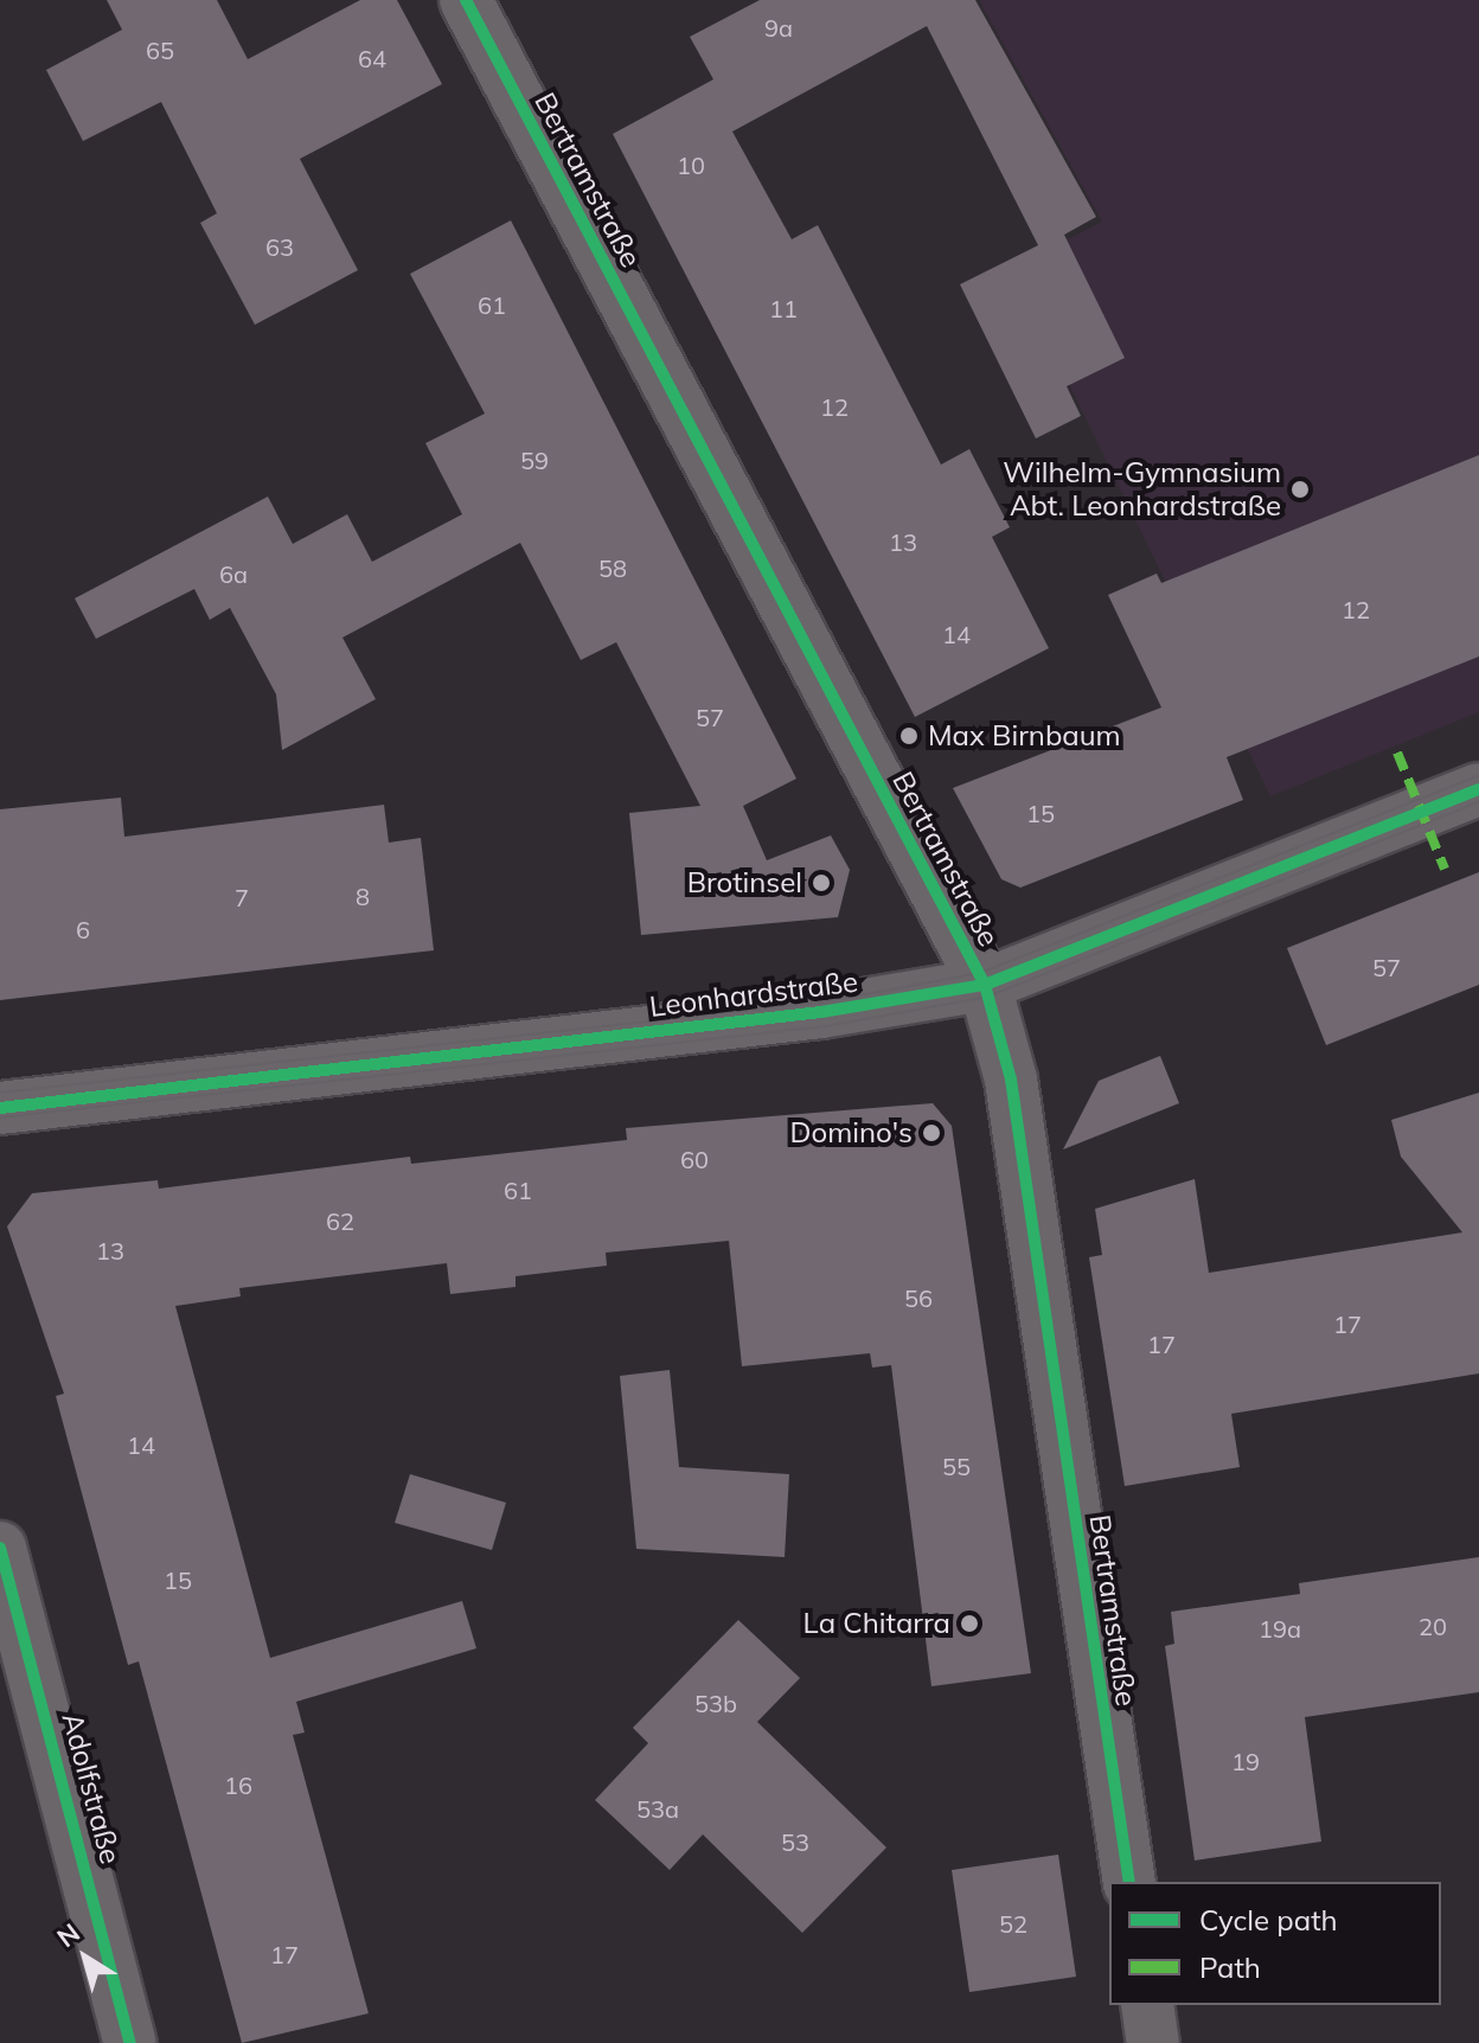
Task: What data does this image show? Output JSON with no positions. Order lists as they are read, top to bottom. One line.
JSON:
{"streets":{"street":["Bertramstraße","Leonhardstraße","Adolfstraße"]},"crossings":[["Bertramstraße","Leonhardstraße"]],"places":["Wilhelm-Gymnasium Abt. Leonhardstraße","Max Birnbaum","Brotinsel","Domino's","La Chitarra"],"house_numbers":["9a","65","64","10","63","61","11","12","59","13","58","6a","12","14","57","15","8","7","6","57","60","61","62","13","56","17","17","14","55","15","20","19a","53b","19","16","53a","53","52","17"],"legend":["Cycle path","Path"],"north":"top left"}
